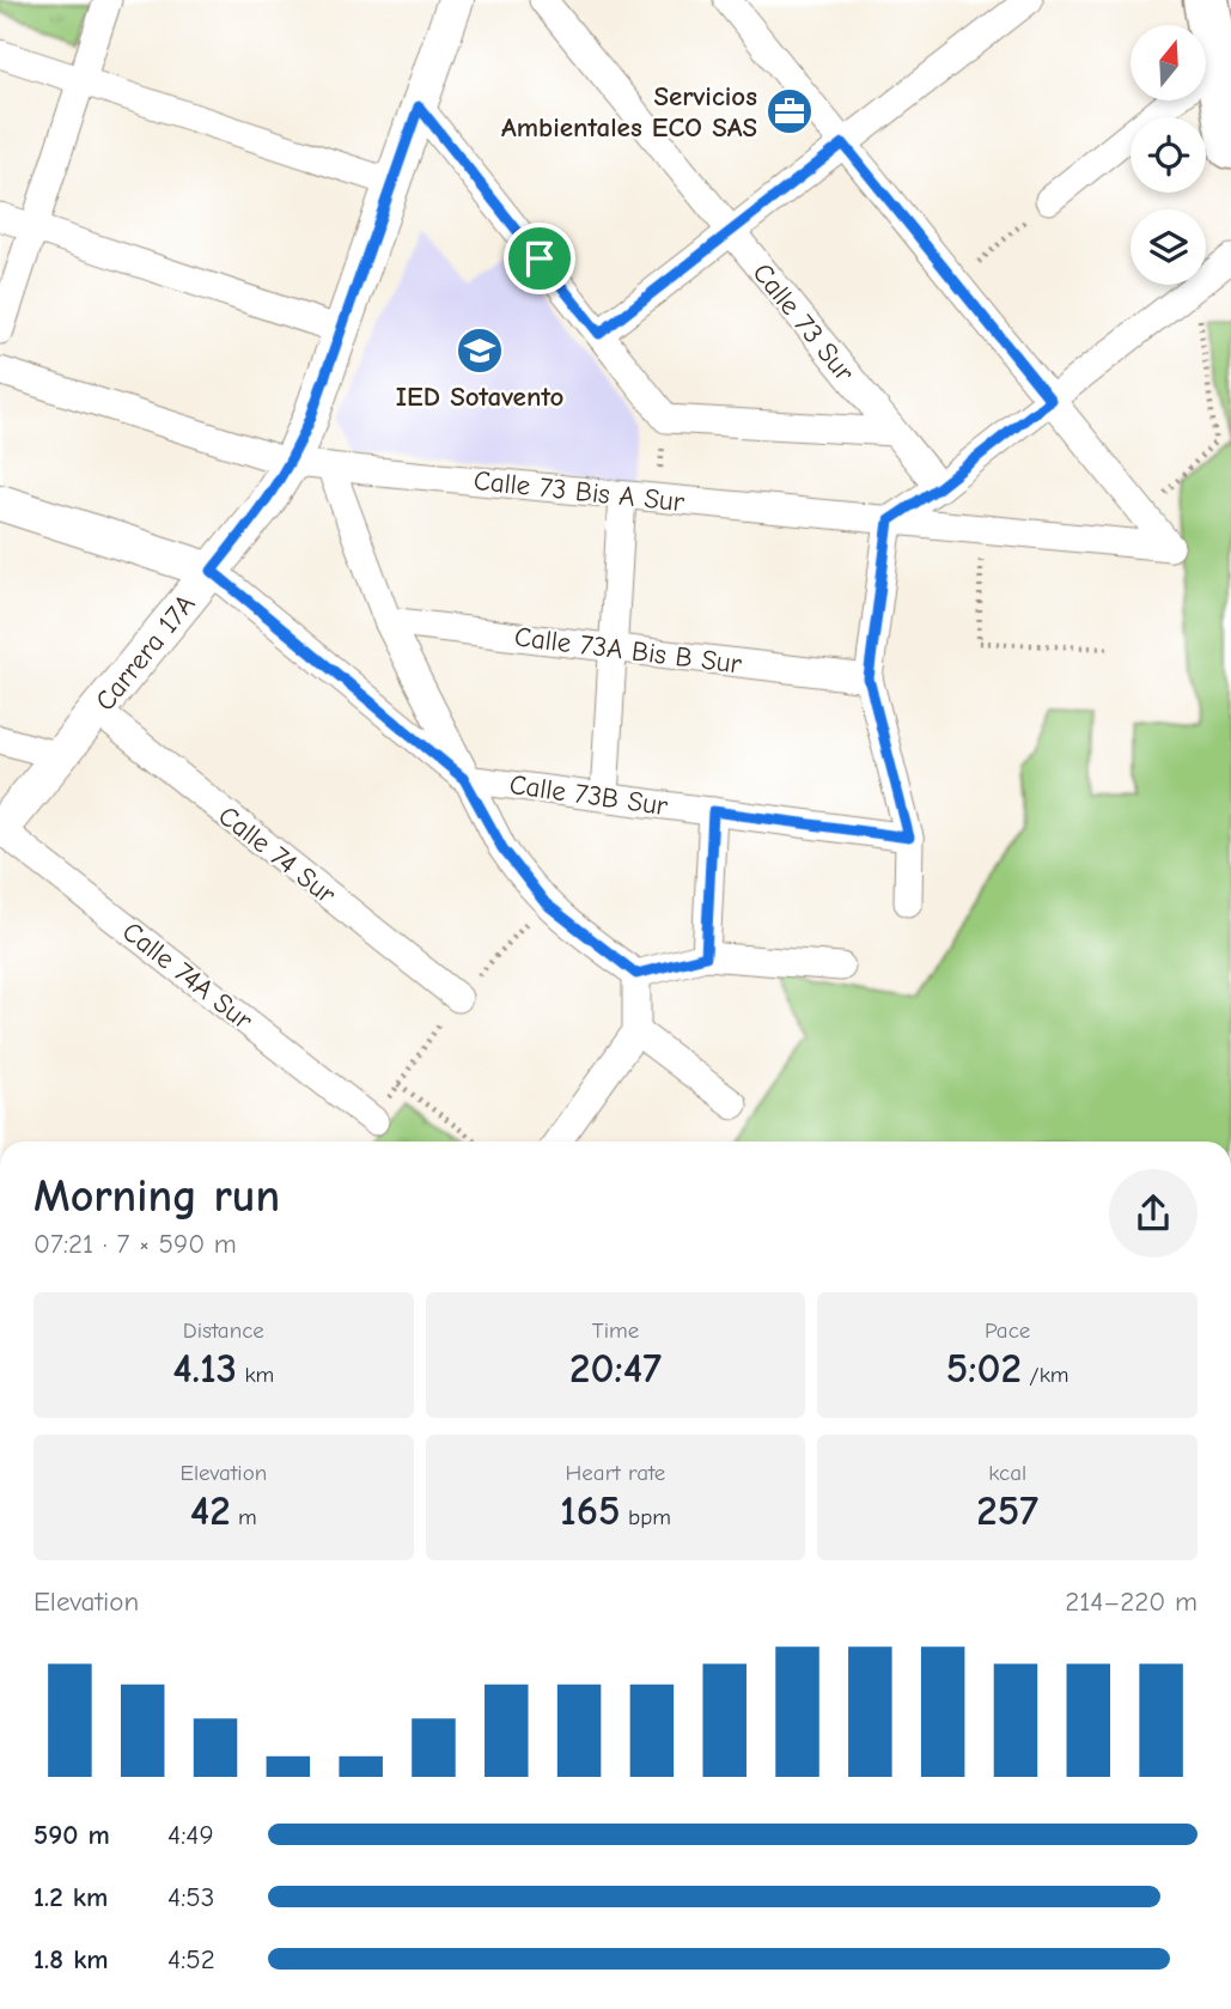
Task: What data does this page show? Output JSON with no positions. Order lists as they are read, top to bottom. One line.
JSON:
{"streets":{"street":["Calle 73 Sur","Calle 73 Bis A Sur","Calle 73A Bis B Sur","Carrera 17A","Calle 73B Sur","Calle 74 Sur","Calle 74A Sur"]},"crossings":[["Calle 73 Bis A Sur","Carrera 17A"],["Carrera 17A","Calle 74 Sur"],["Carrera 17A","Calle 74A Sur"]],"places":{"office":["Servicios Ambientales ECO SAS"],"school or university":["IED Sotavento"]},"north":"top","page":{"heading":["Morning run","07:21 · 7 × 590 m"],"stats":[["Distance","4.13 km"],["Time","20:47"],["Pace","5:02 /km"],["Elevation","42 m"],["Heart rate","165 bpm"],["kcal","257"]],"chart":["Elevation","214–220 m"],"list":[{"name":"590 m","note":"4:49"},{"name":"1.2 km","note":"4:53"},{"name":"1.8 km","note":"4:52"}]}}
